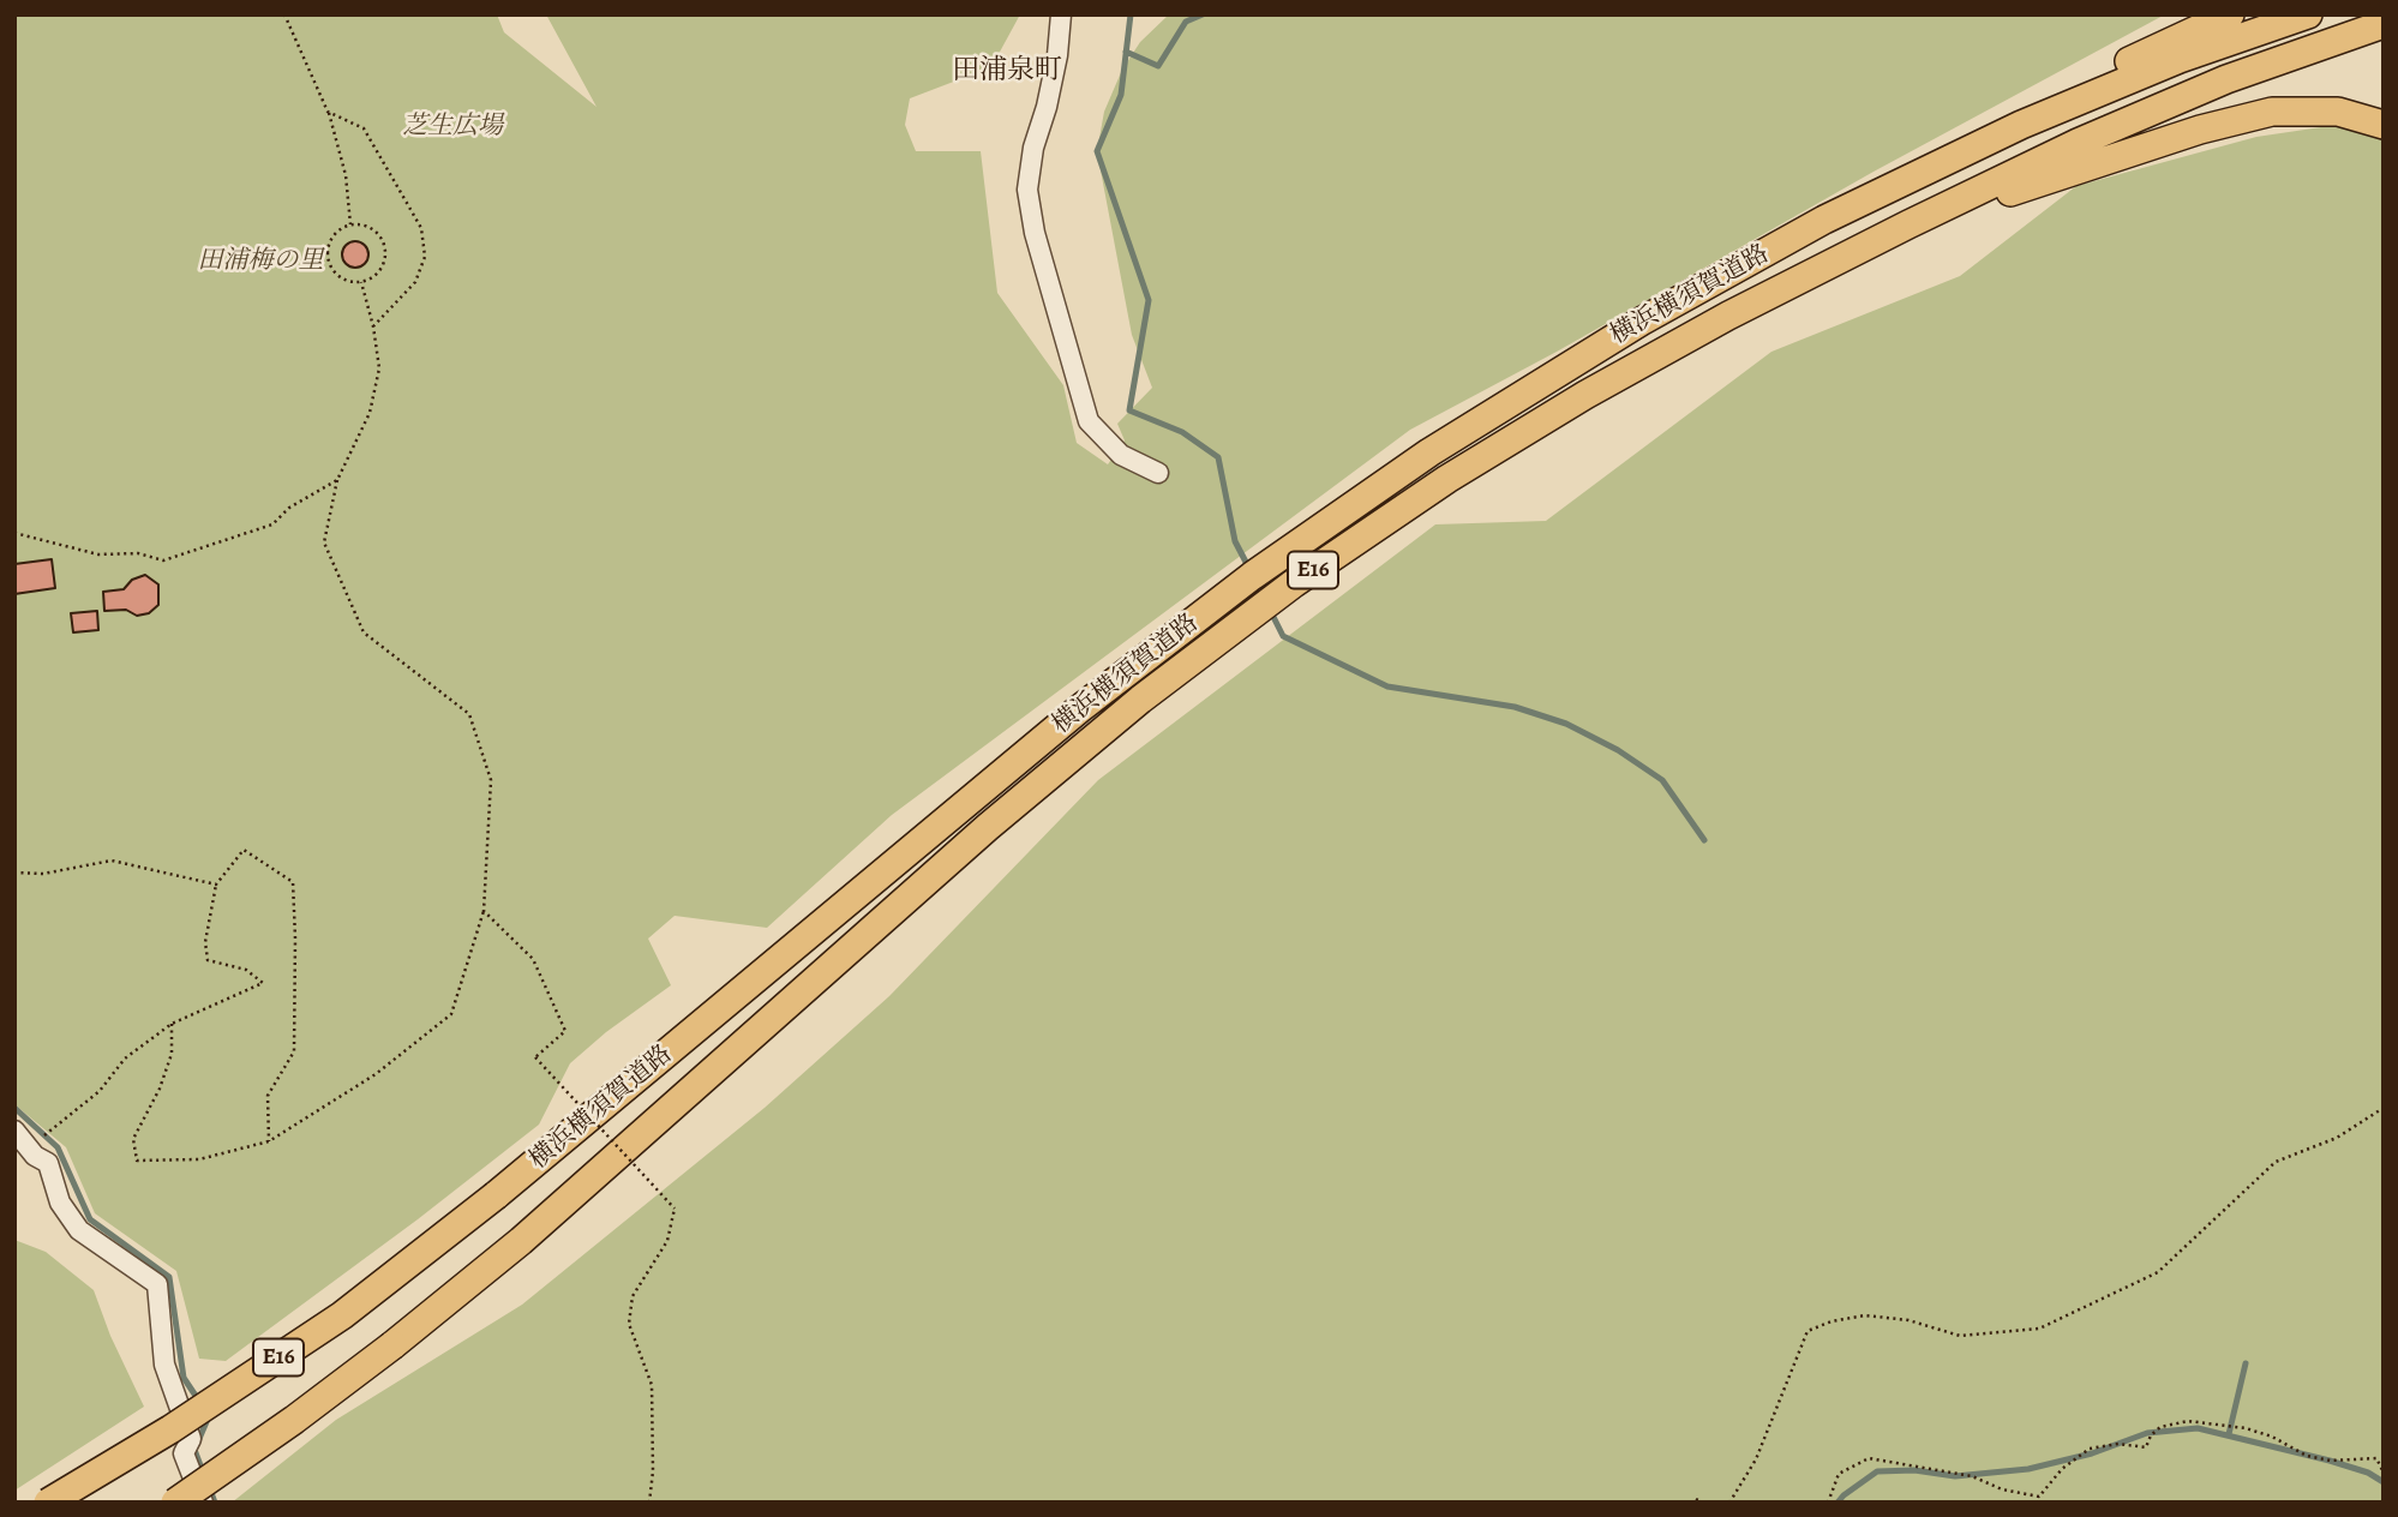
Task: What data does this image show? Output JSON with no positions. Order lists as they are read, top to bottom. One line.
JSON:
{"streets":{"highway":["横浜横須賀道路","E16"]},"districts":["田浦泉町"],"parks":["芝生広場","田浦梅の里"]}
